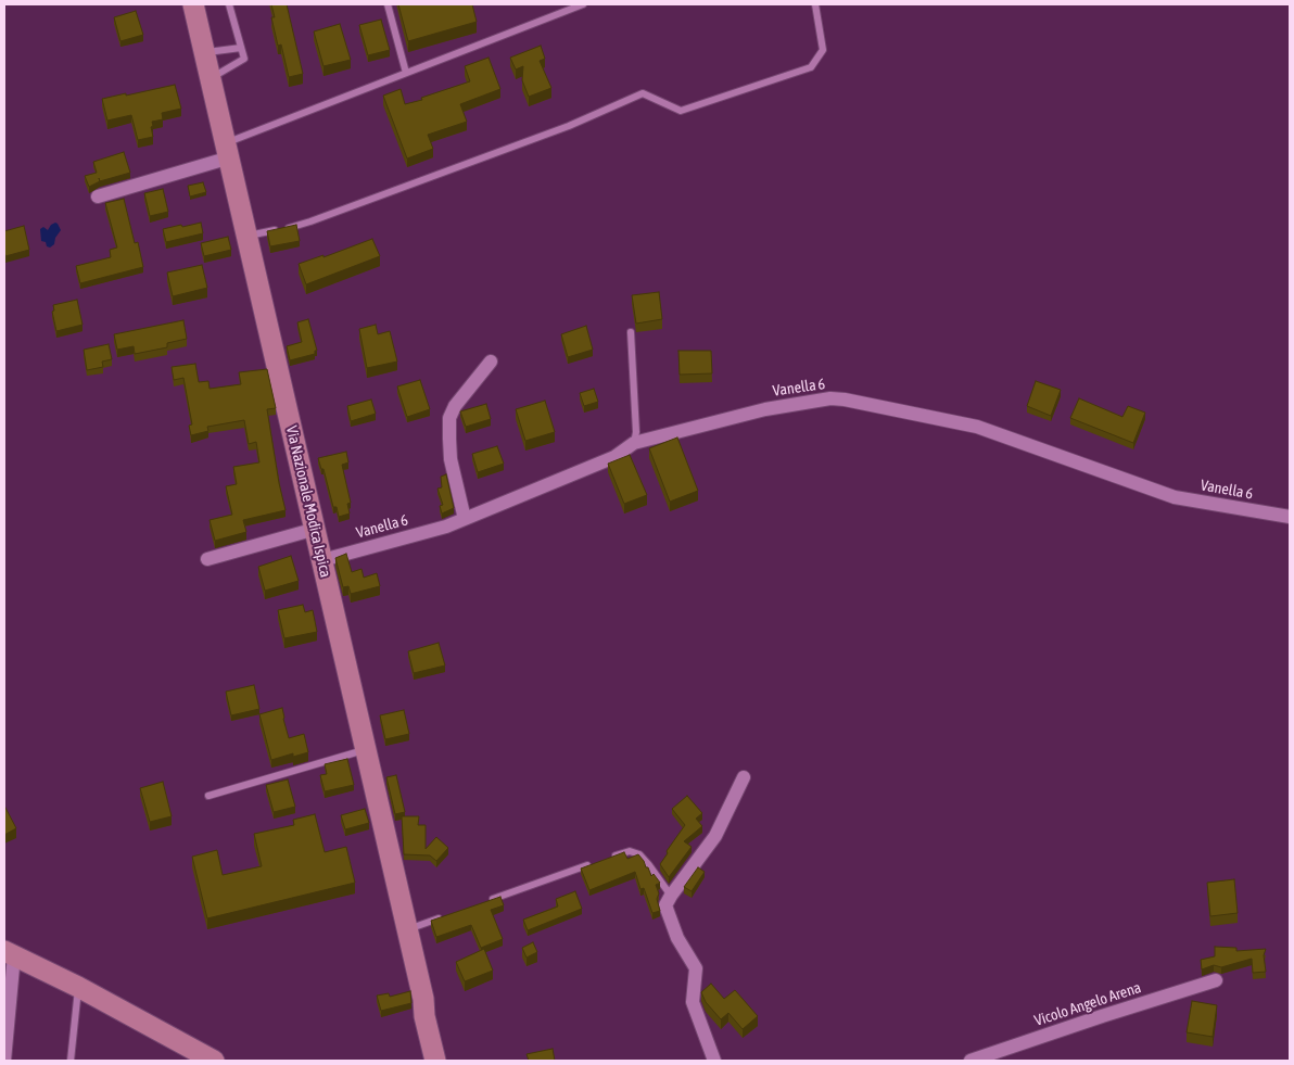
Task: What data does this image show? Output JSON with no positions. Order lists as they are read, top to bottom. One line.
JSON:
{"streets":{"main road":["Via Nazionale Modica Ispica"],"street":["Vanella 6","Vicolo Angelo Arena"]},"crossings":[["Vanella 6","Via Nazionale Modica Ispica"]]}
